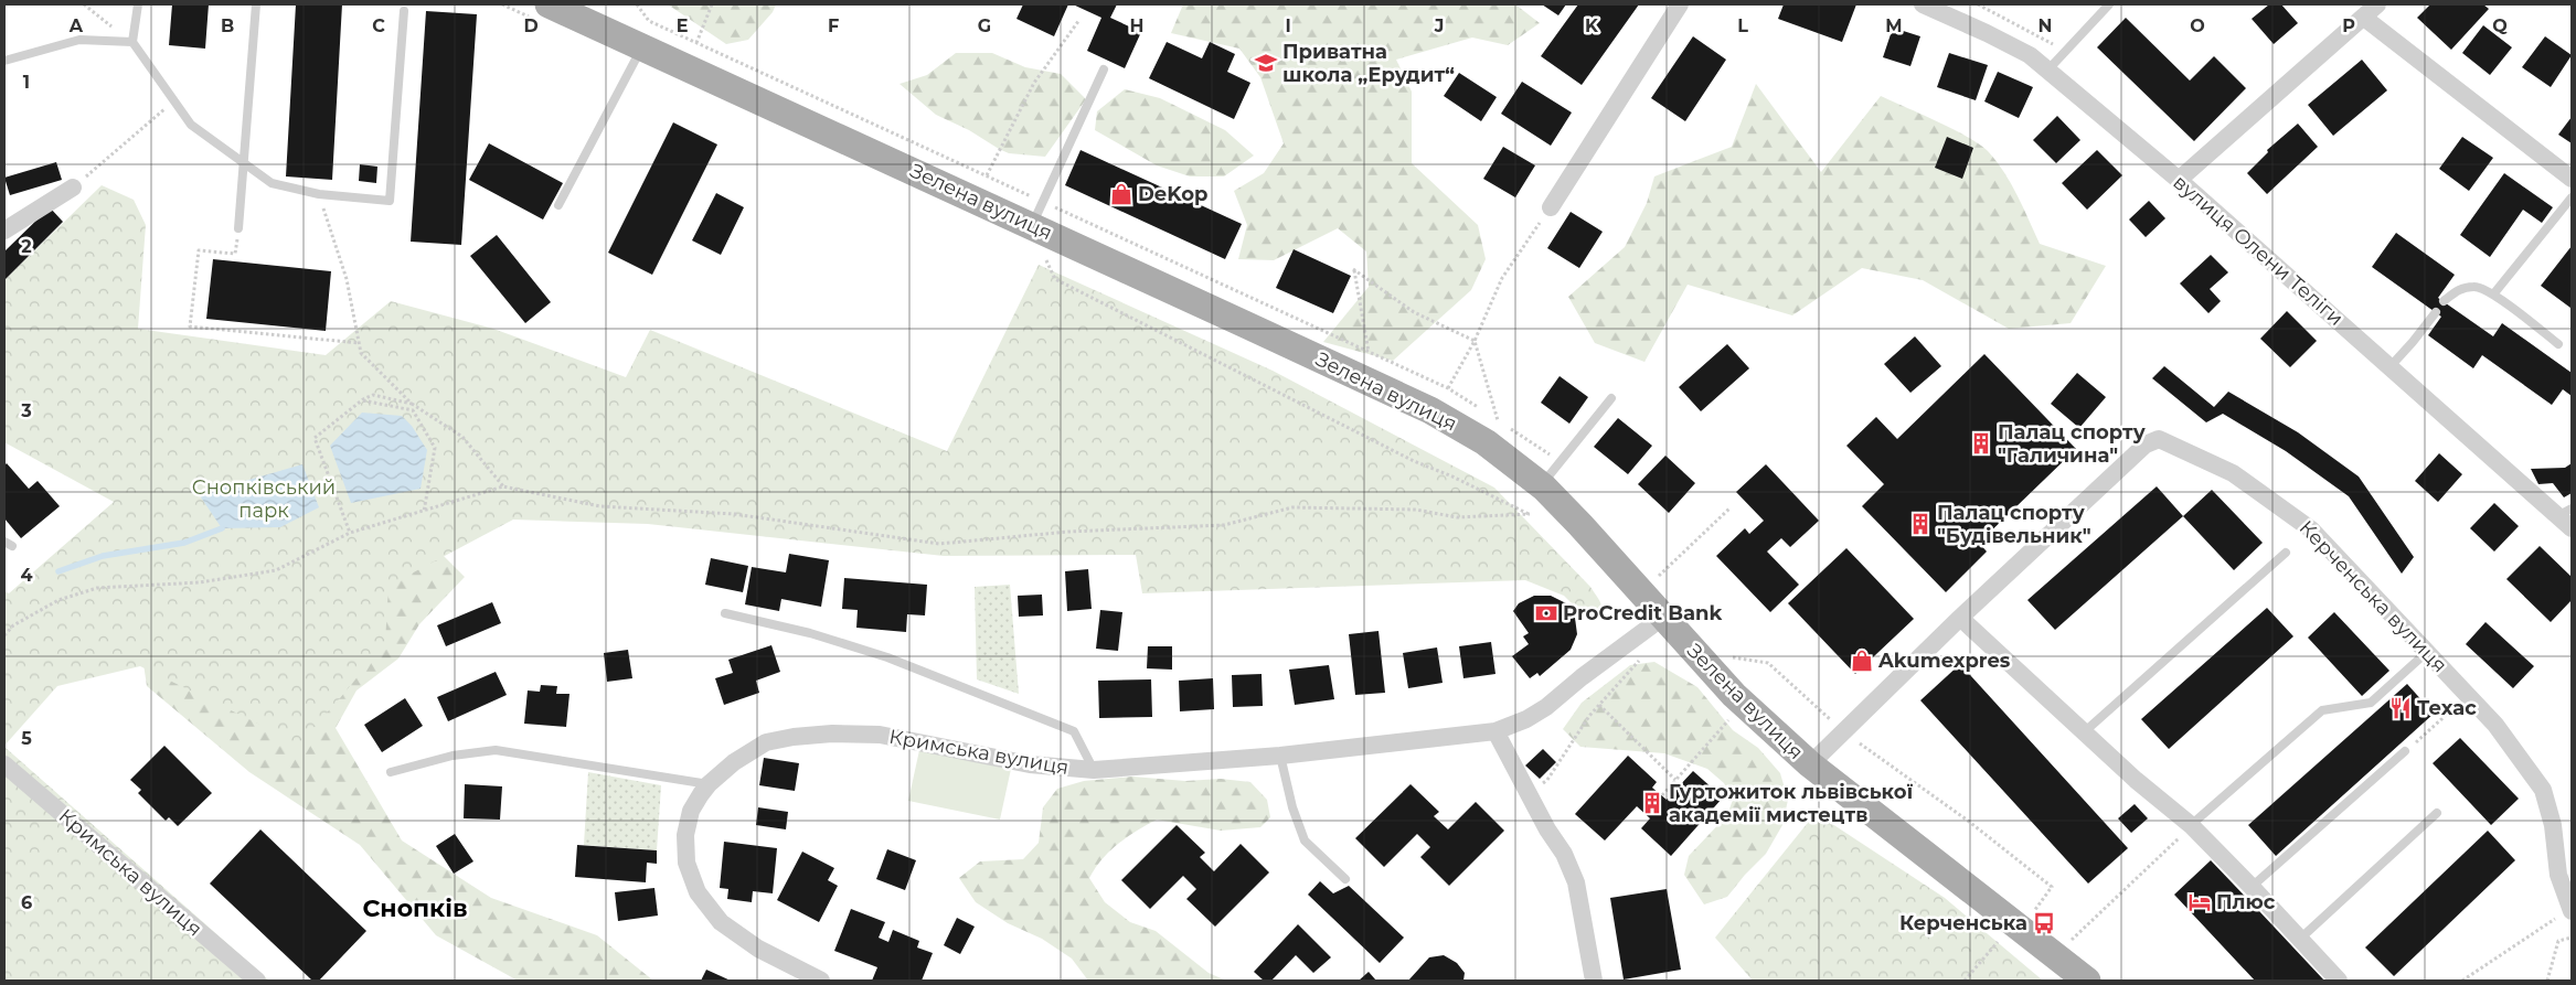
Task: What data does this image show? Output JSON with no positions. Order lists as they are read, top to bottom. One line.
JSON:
{"streets":{"main road":["Зелена вулиця"],"street":["вулиця Олени Теліги","Керченська вулиця","Кримська вулиця"]},"crossings":[["Зелена вулиця","Керченська вулиця"],["Зелена вулиця","Кримська вулиця"]],"districts":["Снопків"],"parks":["Снопківський парк"],"places":{"school or university":["Приватна школа „Ерудит“"],"shop":["DeKop","Akumexpres"],"building":["Палац спорту \"Галичина\"","Палац спорту \"Будівельник\"","Гуртожиток львівської академії мистецтв"],"bank":["ProCredit Bank"],"restaurant":["Техас"],"hotel":["Плюс"],"bus stop":["Керченська"]},"grid":{"columns":["A","B","C","D","E","F","G","H","I","J","K","L","M","N","O","P","Q"],"rows":["1","2","3","4","5","6"]}}
